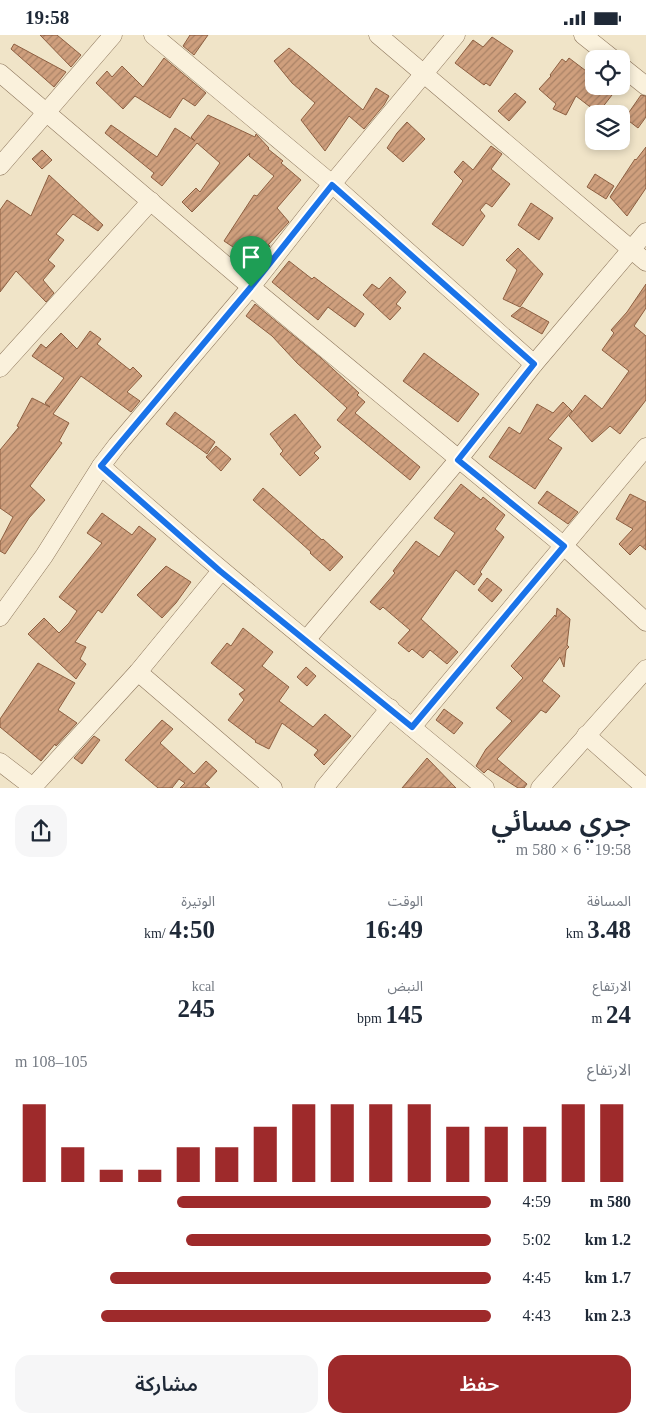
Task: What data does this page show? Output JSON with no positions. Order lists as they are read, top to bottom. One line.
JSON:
{"page":{"status":"19:58","heading":["جري مسائي","19:58 · 6 × 580 m"],"stats":[["المسافة","3.48 km"],["الوقت","16:49"],["الوتيرة","4:50 /km"],["الارتفاع","24 m"],["النبض","145 bpm"],["kcal","245"]],"chart":["الارتفاع","105–108 m"],"list":[{"name":"580 m","note":"4:59"},{"name":"1.2 km","note":"5:02"},{"name":"1.7 km","note":"4:45"},{"name":"2.3 km","note":"4:43"}],"buttons":["حفظ","مشاركة"]}}
